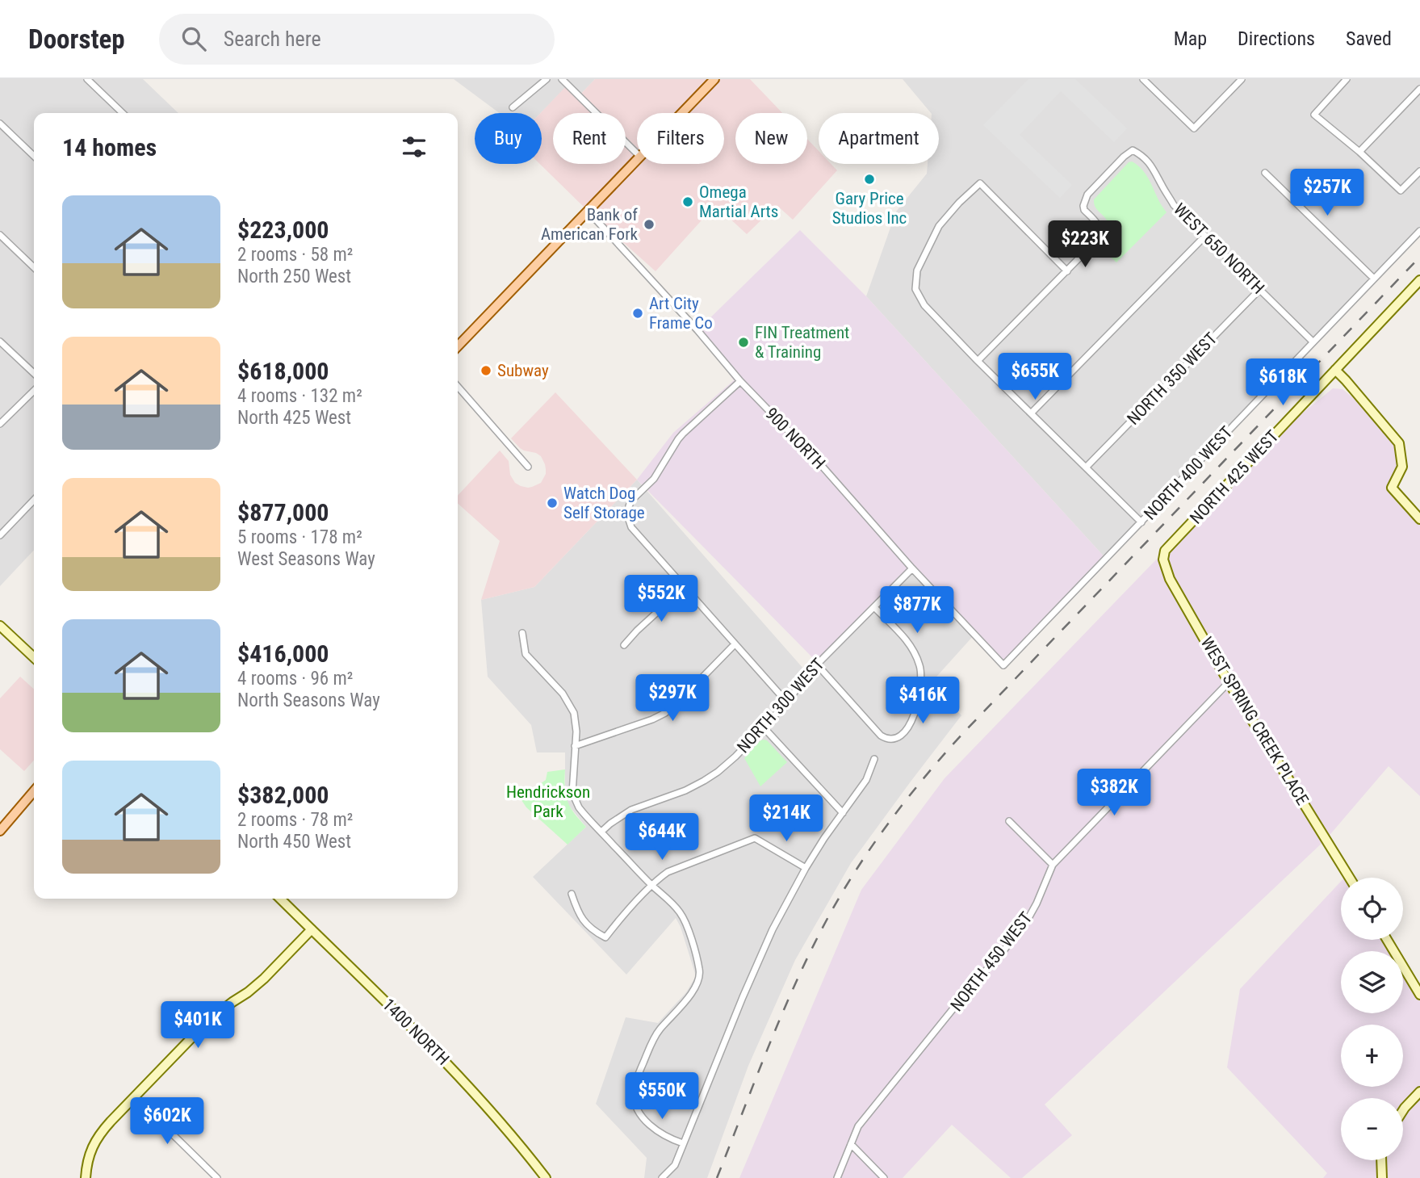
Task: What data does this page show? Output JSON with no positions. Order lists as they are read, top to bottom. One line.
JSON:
{"streets":{"street":["WEST 650 NORTH","NORTH 350 WEST","900 NORTH","NORTH 400 WEST","NORTH 425 WEST","NORTH 300 WEST","WEST SPRING CREEK PLACE","NORTH 450 WEST","1400 NORTH"]},"crossings":[["WEST 650 NORTH","NORTH 350 WEST"],["WEST 650 NORTH","NORTH 400 WEST"],["900 NORTH","NORTH 400 WEST"],["900 NORTH","NORTH 300 WEST"],["NORTH 425 WEST","WEST SPRING CREEK PLACE"],["WEST SPRING CREEK PLACE","NORTH 450 WEST"]],"parks":["Hendrickson Park"],"places":["Gary Price Studios Inc","Omega Martial Arts","Bank of American Fork","Art City Frame Co","FIN Treatment & Training","Subway","Watch Dog Self Storage"],"page":{"header":"Doorstep","search":"Search here","nav":["Map","Directions","Saved"],"chip":["Buy","Rent","Filters","New","Apartment"],"heading":"14 homes","price":["$257K","$223K","$655K","$618K","$552K","$877K","$297K","$416K","$382K","$214K","$644K","$401K","$550K","$602K"],"list":[{"name":"$223,000","note":"2 rooms · 58 m² · North 250 West"},{"name":"$618,000","note":"4 rooms · 132 m² · North 425 West"},{"name":"$877,000","note":"5 rooms · 178 m² · West Seasons Way"},{"name":"$416,000","note":"4 rooms · 96 m² · North Seasons Way"},{"name":"$382,000","note":"2 rooms · 78 m² · North 450 West"}],"map_buttons":["+","−"]}}
